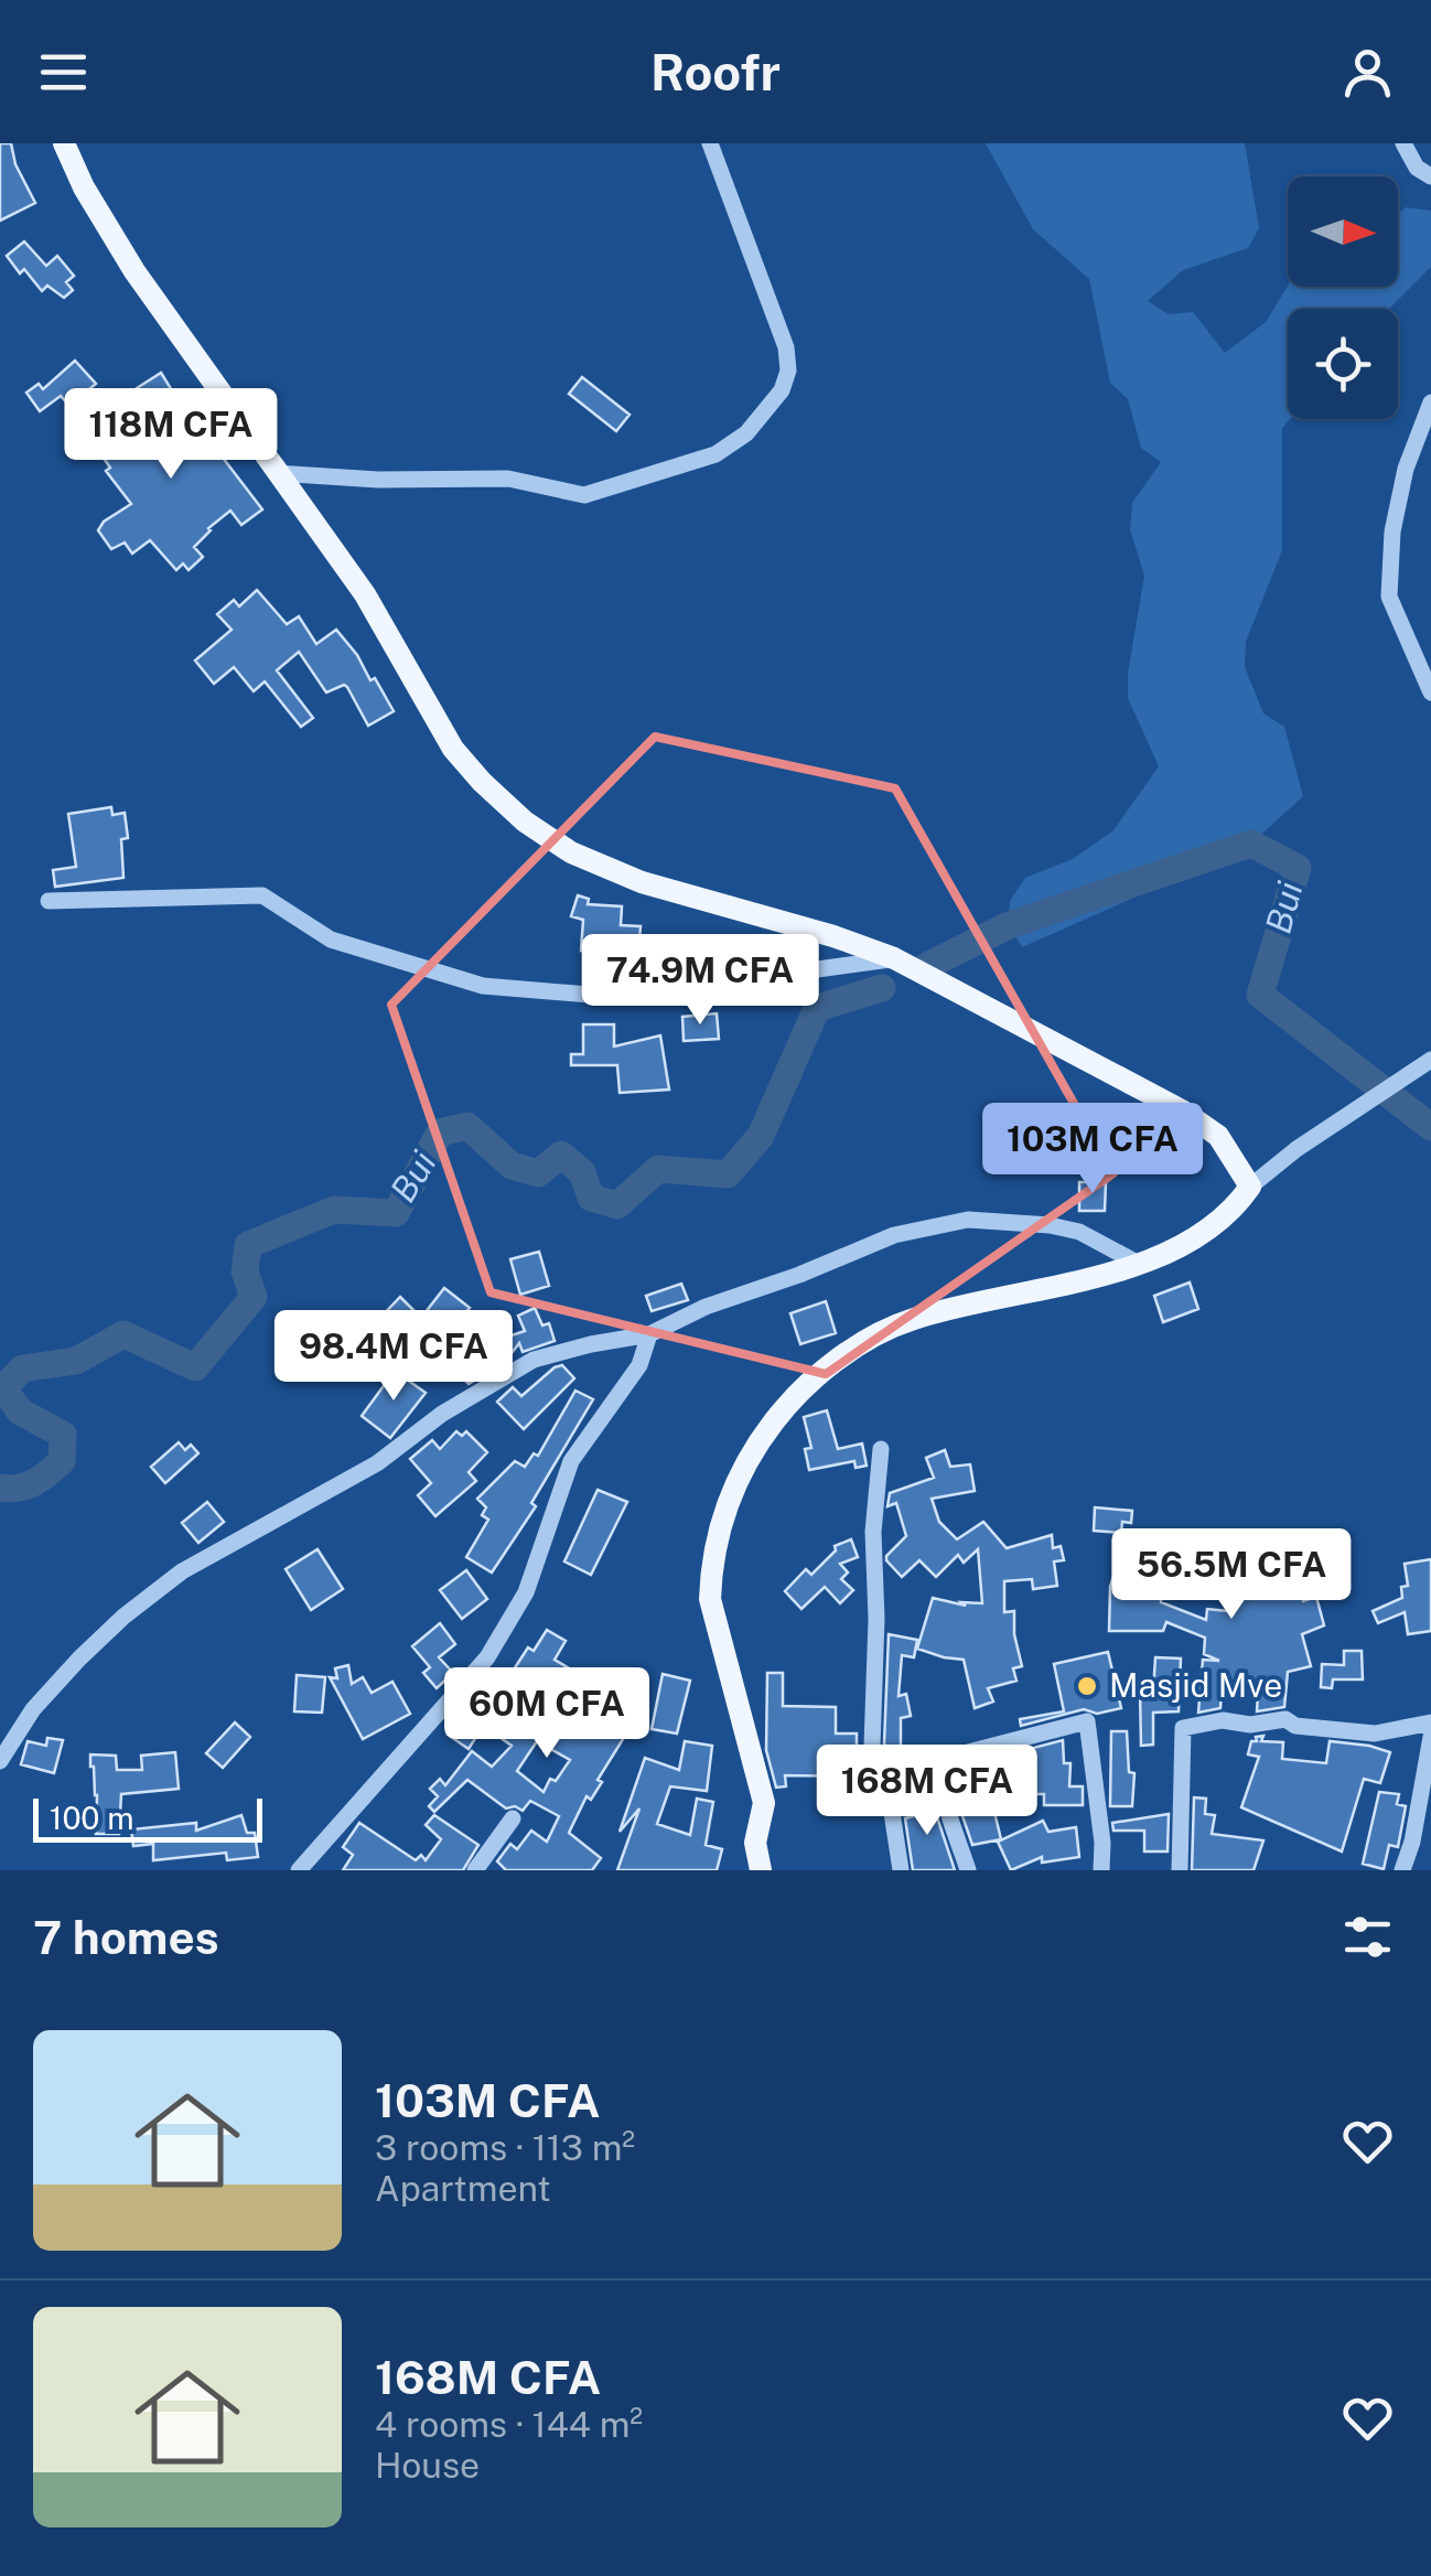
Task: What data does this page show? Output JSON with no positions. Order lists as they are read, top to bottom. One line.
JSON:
{"water":["Bui"],"places":["Masjid Mve"],"scale_bar":"100 m","north":"right","page":{"header":"Roofr","price":["118M CFA","74.9M CFA","103M CFA","98.4M CFA","56.5M CFA","60M CFA","168M CFA"],"scale":"100 m","heading":"7 homes","list":[{"name":"103M CFA","note":"3 rooms · 113 m² · Apartment"},{"name":"168M CFA","note":"4 rooms · 144 m² · House"}]}}
